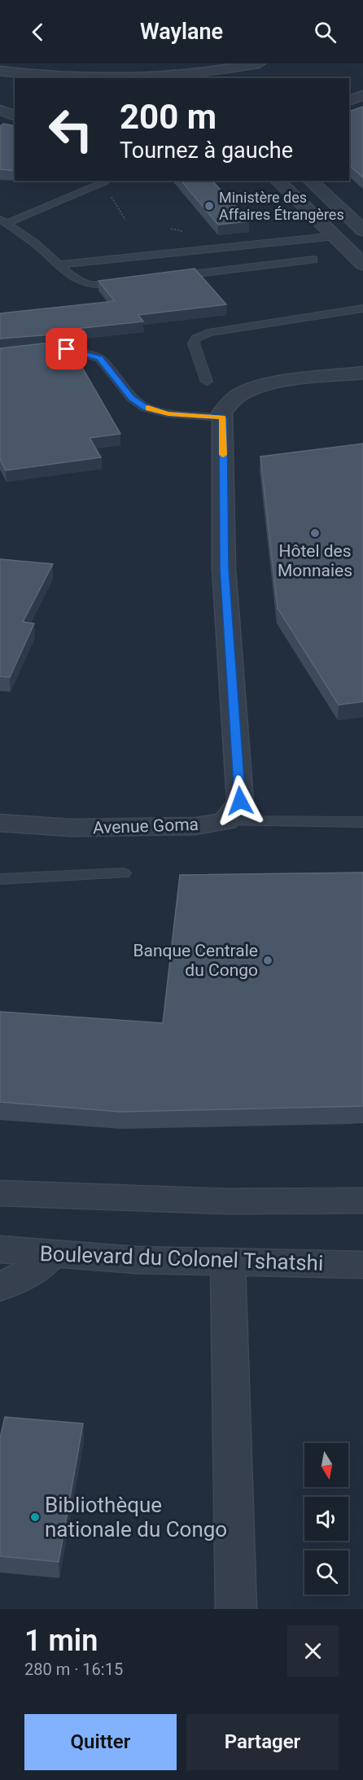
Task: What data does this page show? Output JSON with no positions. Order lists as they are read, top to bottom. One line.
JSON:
{"streets":{"street":["Avenue Goma","Boulevard du Colonel Tshatshi"]},"places":["Ministère des Affaires Étrangères","Hôtel des Monnaies","Banque Centrale du Congo","Bibliothèque nationale du Congo"],"north":"bottom","page":{"header":"Waylane","turn":["200 m","Tournez à gauche"],"heading":["1 min","280 m · 16:15"],"buttons":["Quitter","Partager"]}}
